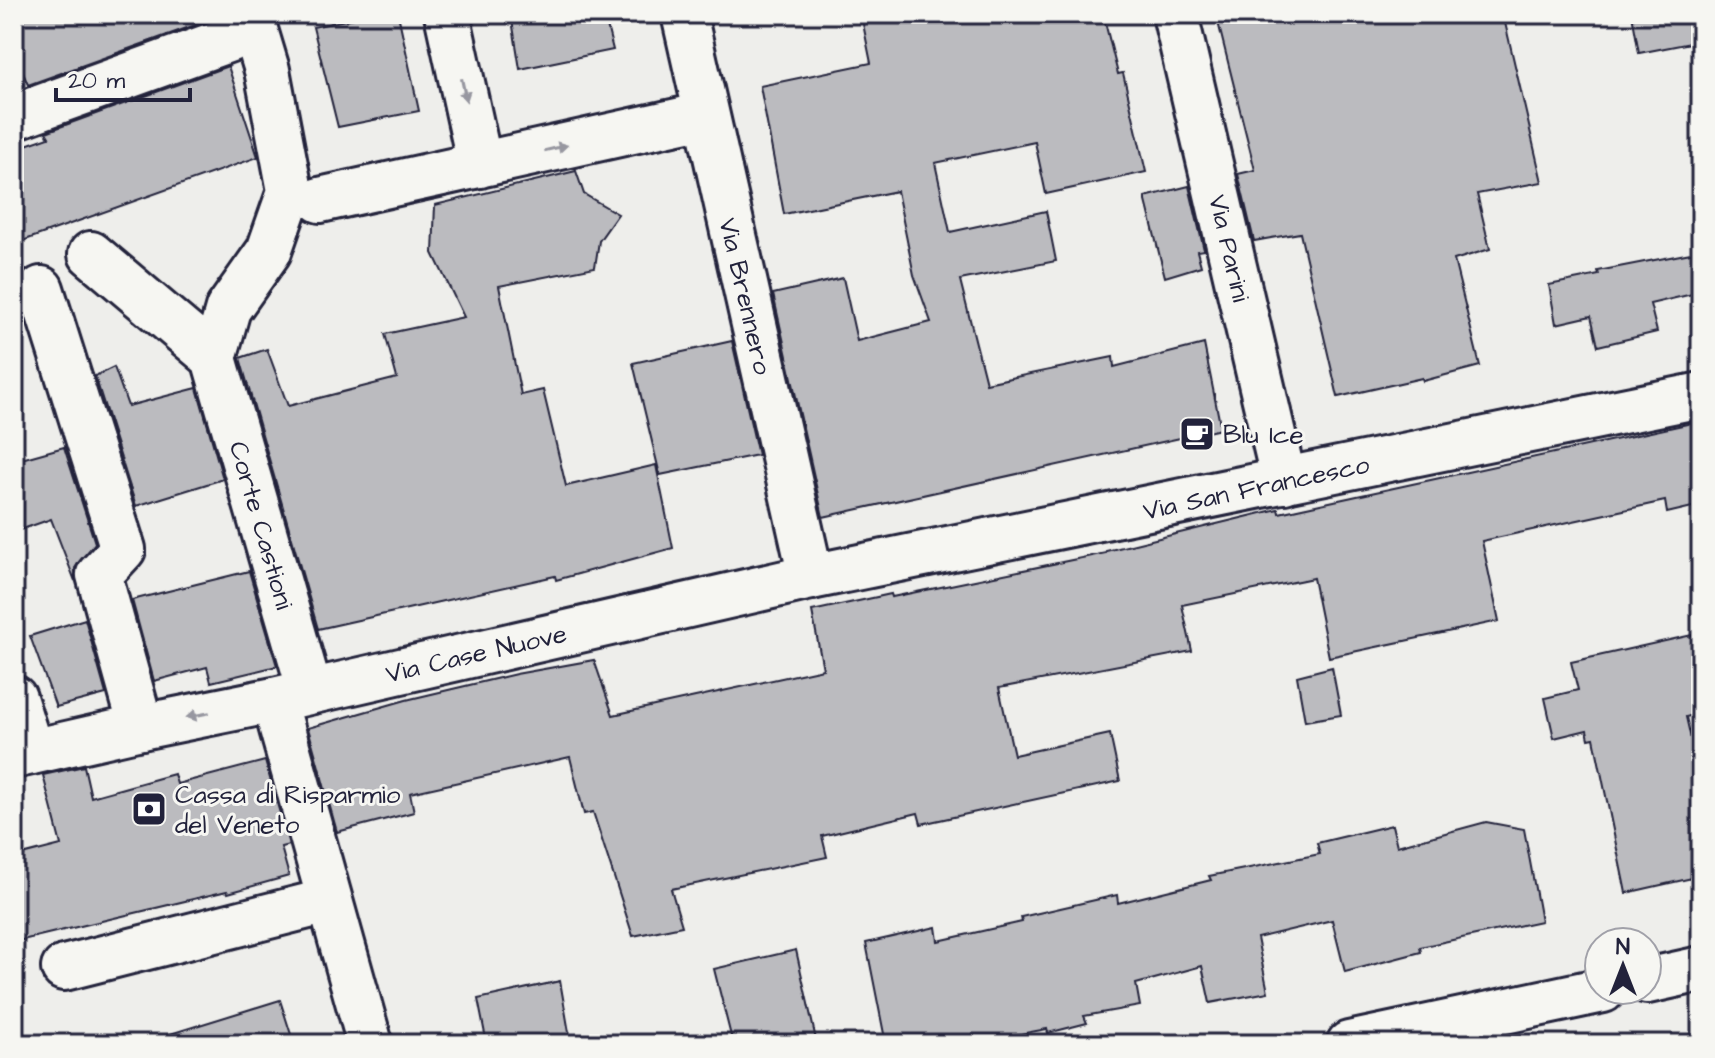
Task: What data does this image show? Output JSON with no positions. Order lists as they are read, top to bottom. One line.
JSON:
{"streets":{"street":["Via Parini","Via Brennero","Via San Francesco","Corte Castioni","Via Case Nuove"]},"crossings":[["Via Parini","Via San Francesco"],["Via Brennero","Via San Francesco"],["Via Brennero","Via Case Nuove"],["Via San Francesco","Via Case Nuove"],["Corte Castioni","Via Case Nuove"]],"places":{"cafe":["Blu Ice"],"bank":["Cassa di Risparmio del Veneto"]},"scale_bar":"20 m","north":"top"}
